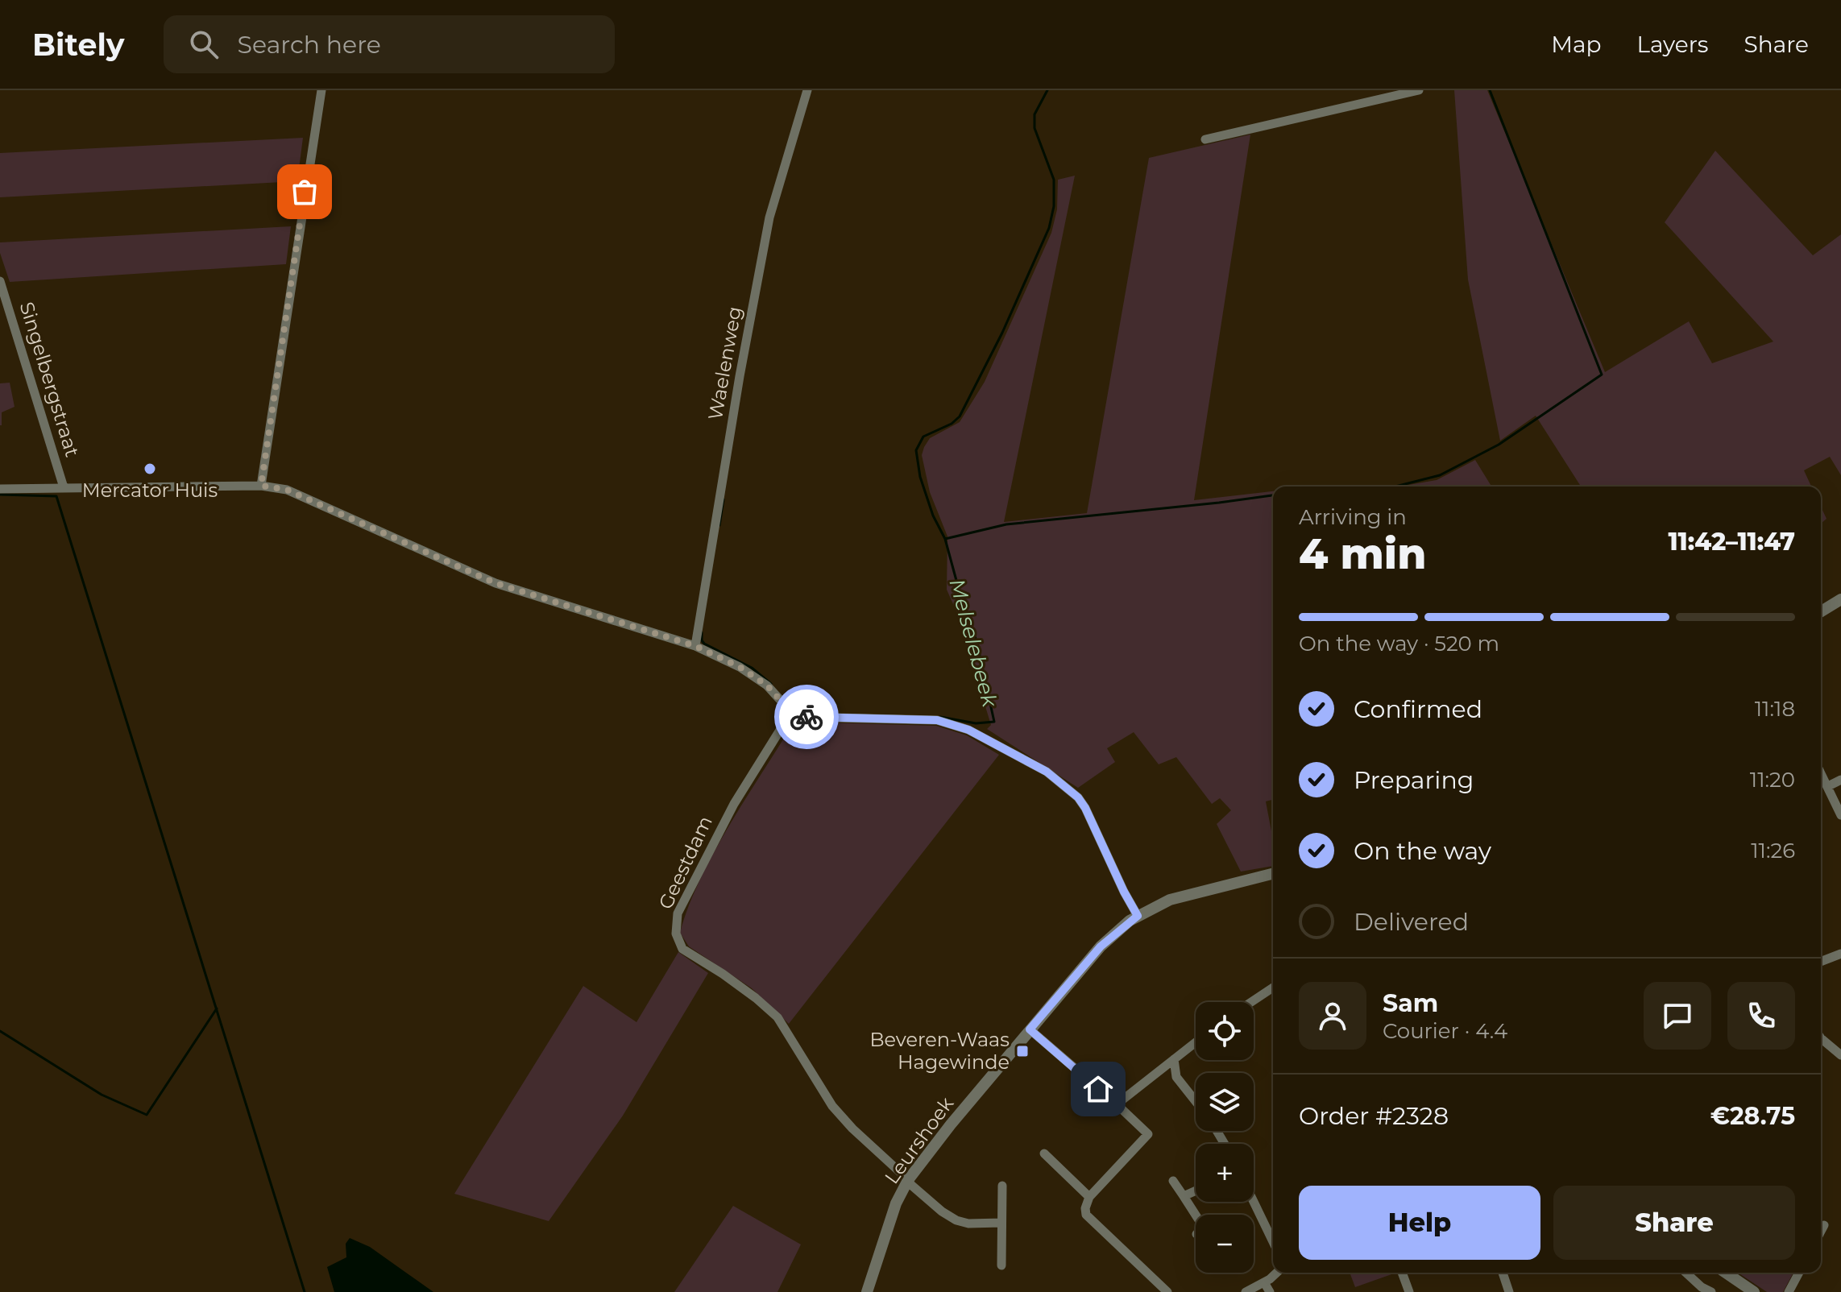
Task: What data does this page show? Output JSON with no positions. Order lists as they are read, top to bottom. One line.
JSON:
{"streets":{"street":["Waelenweg","Singelbergstraat","Geestdam","Leurshoek"]},"crossings":[["Geestdam","Leurshoek"]],"water":["Melselebeek"],"places":{"other":["Mercator Huis"],"transit":["Beveren-Waas Hagewinde"]},"page":{"header":"Bitely","search":"Search here","nav":["Map","Layers","Share"],"heading":["4 min","Arriving in","11:42–11:47"],"panel":["Sam","Courier · 4.4","Order #2328","€28.75"],"bar":"On the way · 520 m","list":[["Confirmed","11:18"],["Preparing","11:20"],["On the way","11:26"],"Delivered"],"map_buttons":["+","−"],"buttons":["Help","Share"]}}
